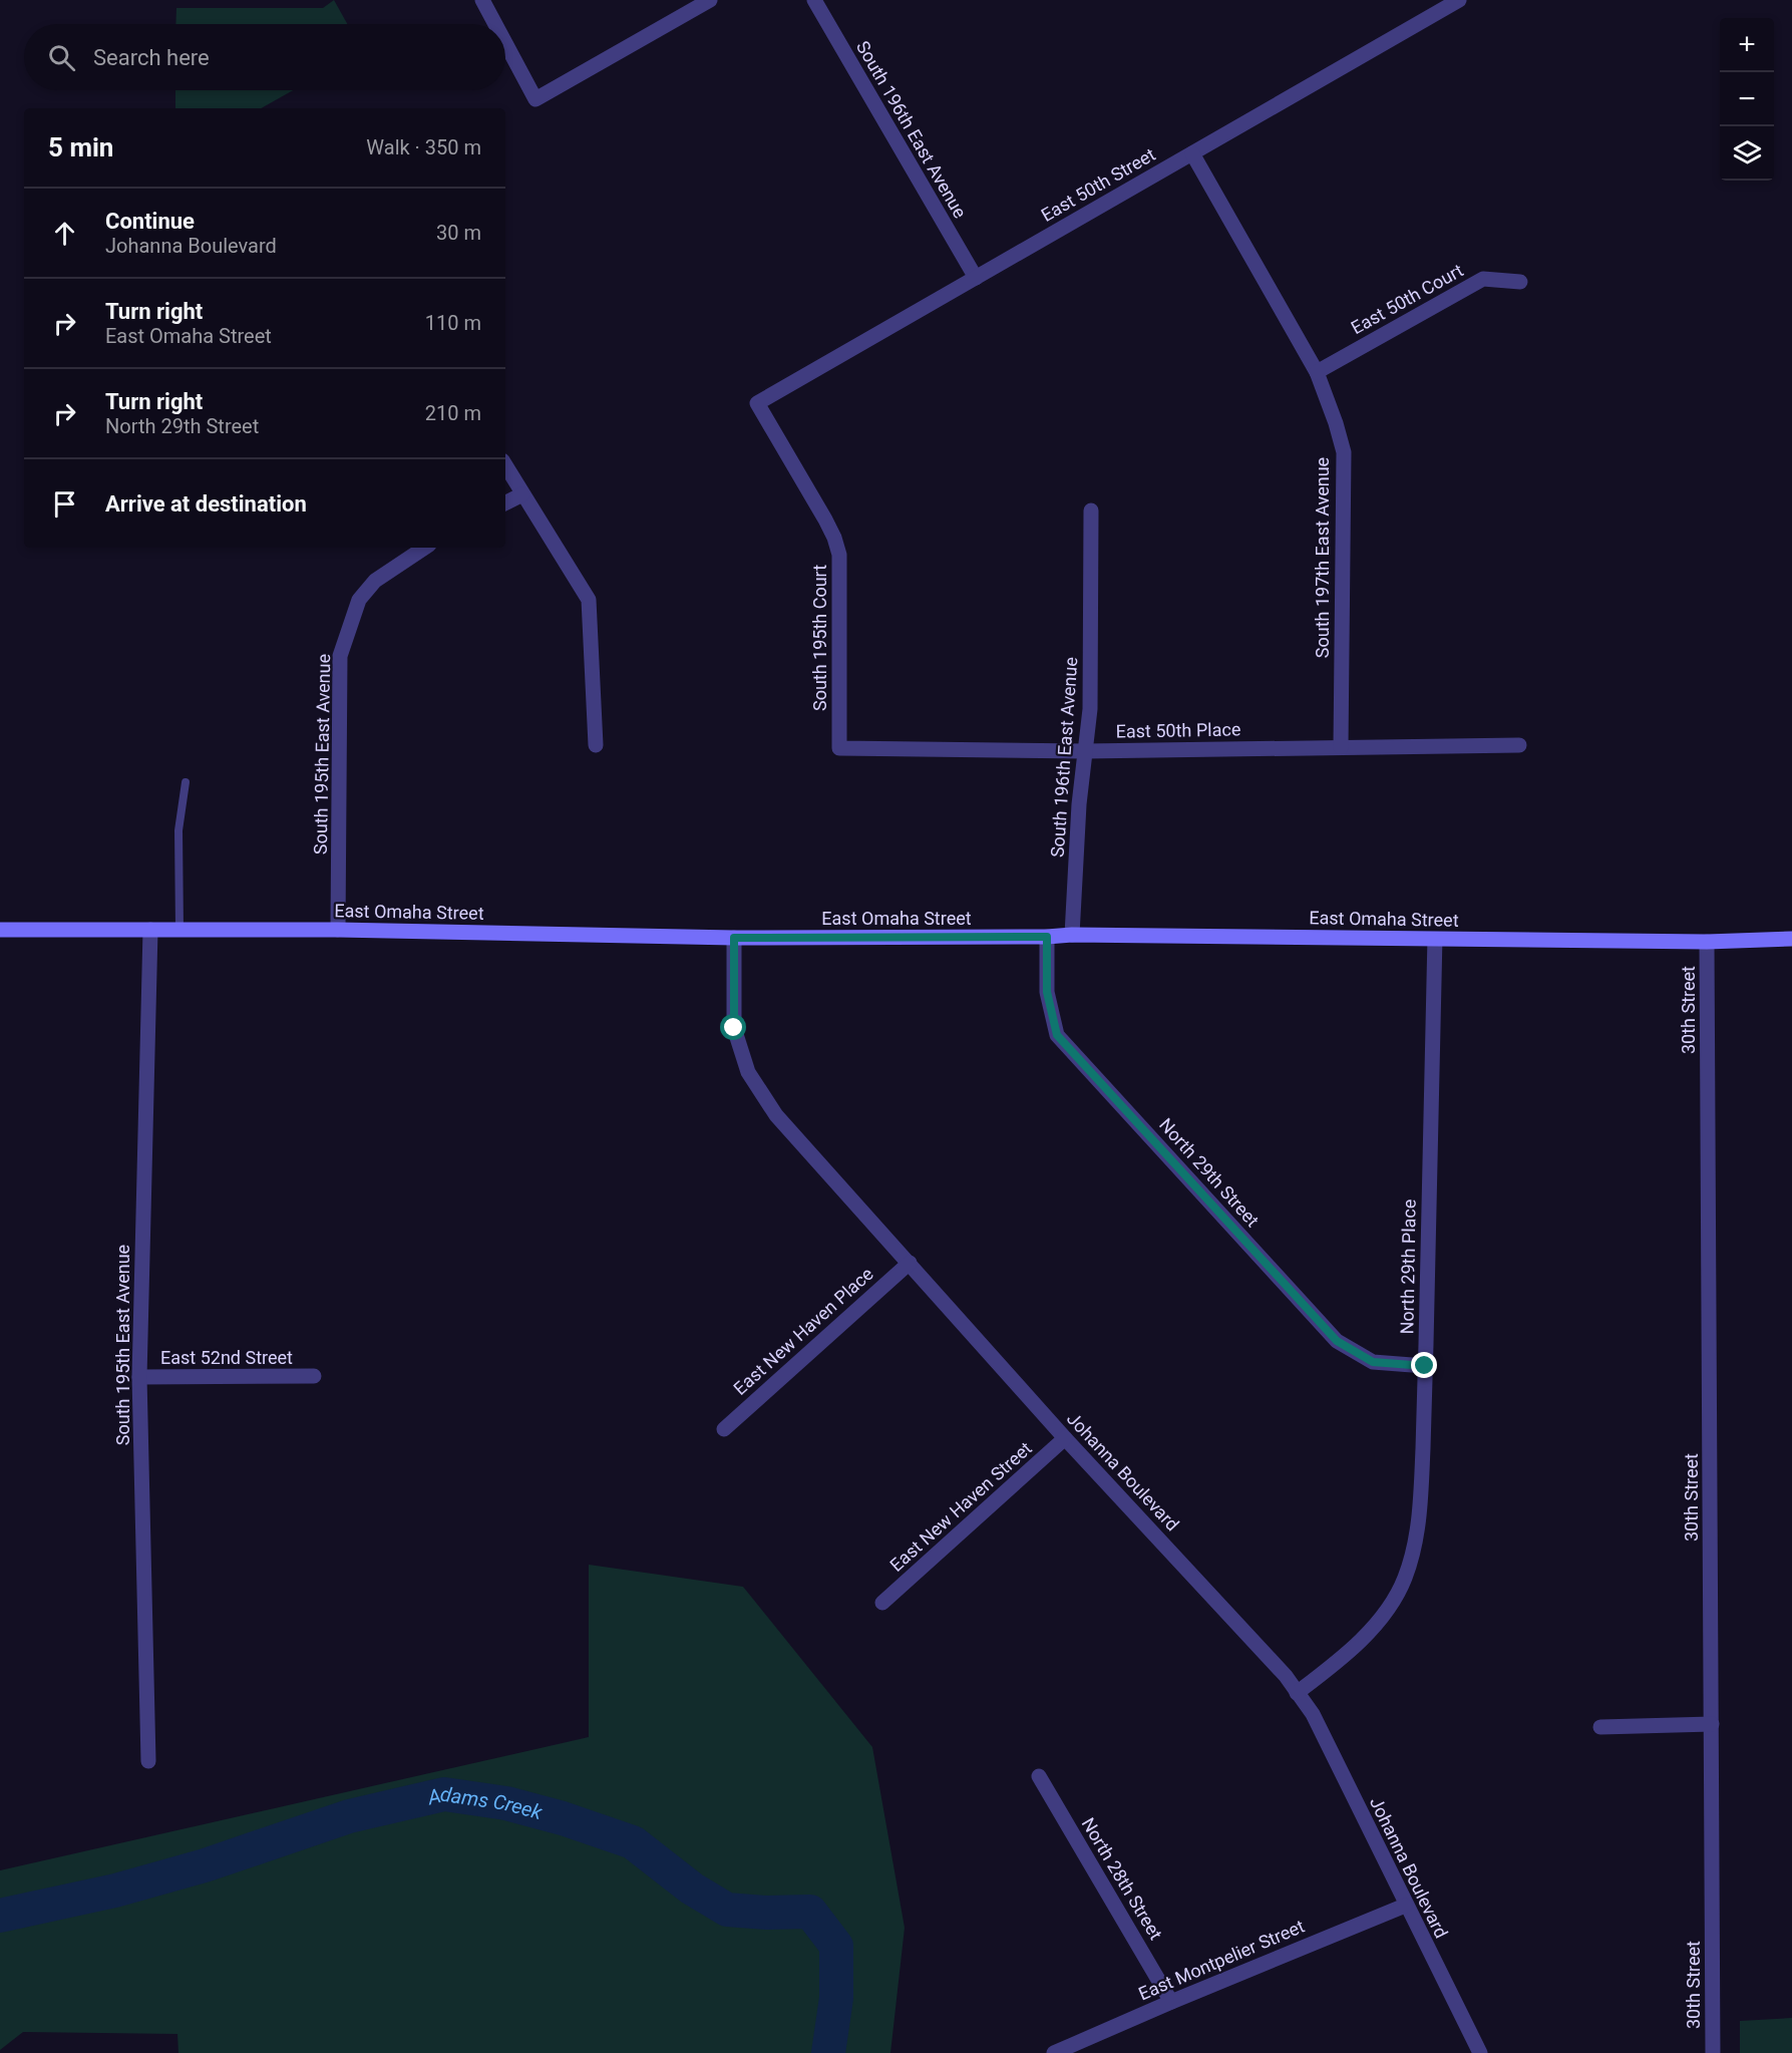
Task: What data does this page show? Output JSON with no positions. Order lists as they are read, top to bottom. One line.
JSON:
{"streets":{"street":["South 196th East Avenue","East 50th Street","East 50th Court","South 197th East Avenue","South 195th Court","East 50th Place","South 195th East Avenue","East Omaha Street","30th Street","North 29th Street","North 29th Place","East New Haven Place","East 52nd Street","Johanna Boulevard","East New Haven Street","North 28th Street","East Montpelier Street"]},"crossings":[["South 196th East Avenue","East 50th Street"],["South 196th East Avenue","East 50th Place"],["South 196th East Avenue","East Omaha Street"],["East 50th Street","South 197th East Avenue"],["East 50th Street","South 195th Court"],["East 50th Court","South 197th East Avenue"],["South 197th East Avenue","East 50th Place"],["South 195th Court","East 50th Place"],["South 195th East Avenue","East Omaha Street"],["South 195th East Avenue","East 52nd Street"],["East Omaha Street","30th Street"],["East Omaha Street","North 29th Street"],["East Omaha Street","North 29th Place"],["East Omaha Street","Johanna Boulevard"],["North 29th Street","North 29th Place"],["North 29th Place","Johanna Boulevard"],["East New Haven Place","Johanna Boulevard"],["Johanna Boulevard","East New Haven Street"],["Johanna Boulevard","East Montpelier Street"],["North 28th Street","East Montpelier Street"]],"water":["Adams Creek"],"page":{"map_buttons":["+","−"],"search":"Search here","heading":["5 min","Walk · 350 m"],"list":[["Continue","Johanna Boulevard","30 m"],["Turn right","East Omaha Street","110 m"],["Turn right","North 29th Street","210 m"],"Arrive at destination"]}}
